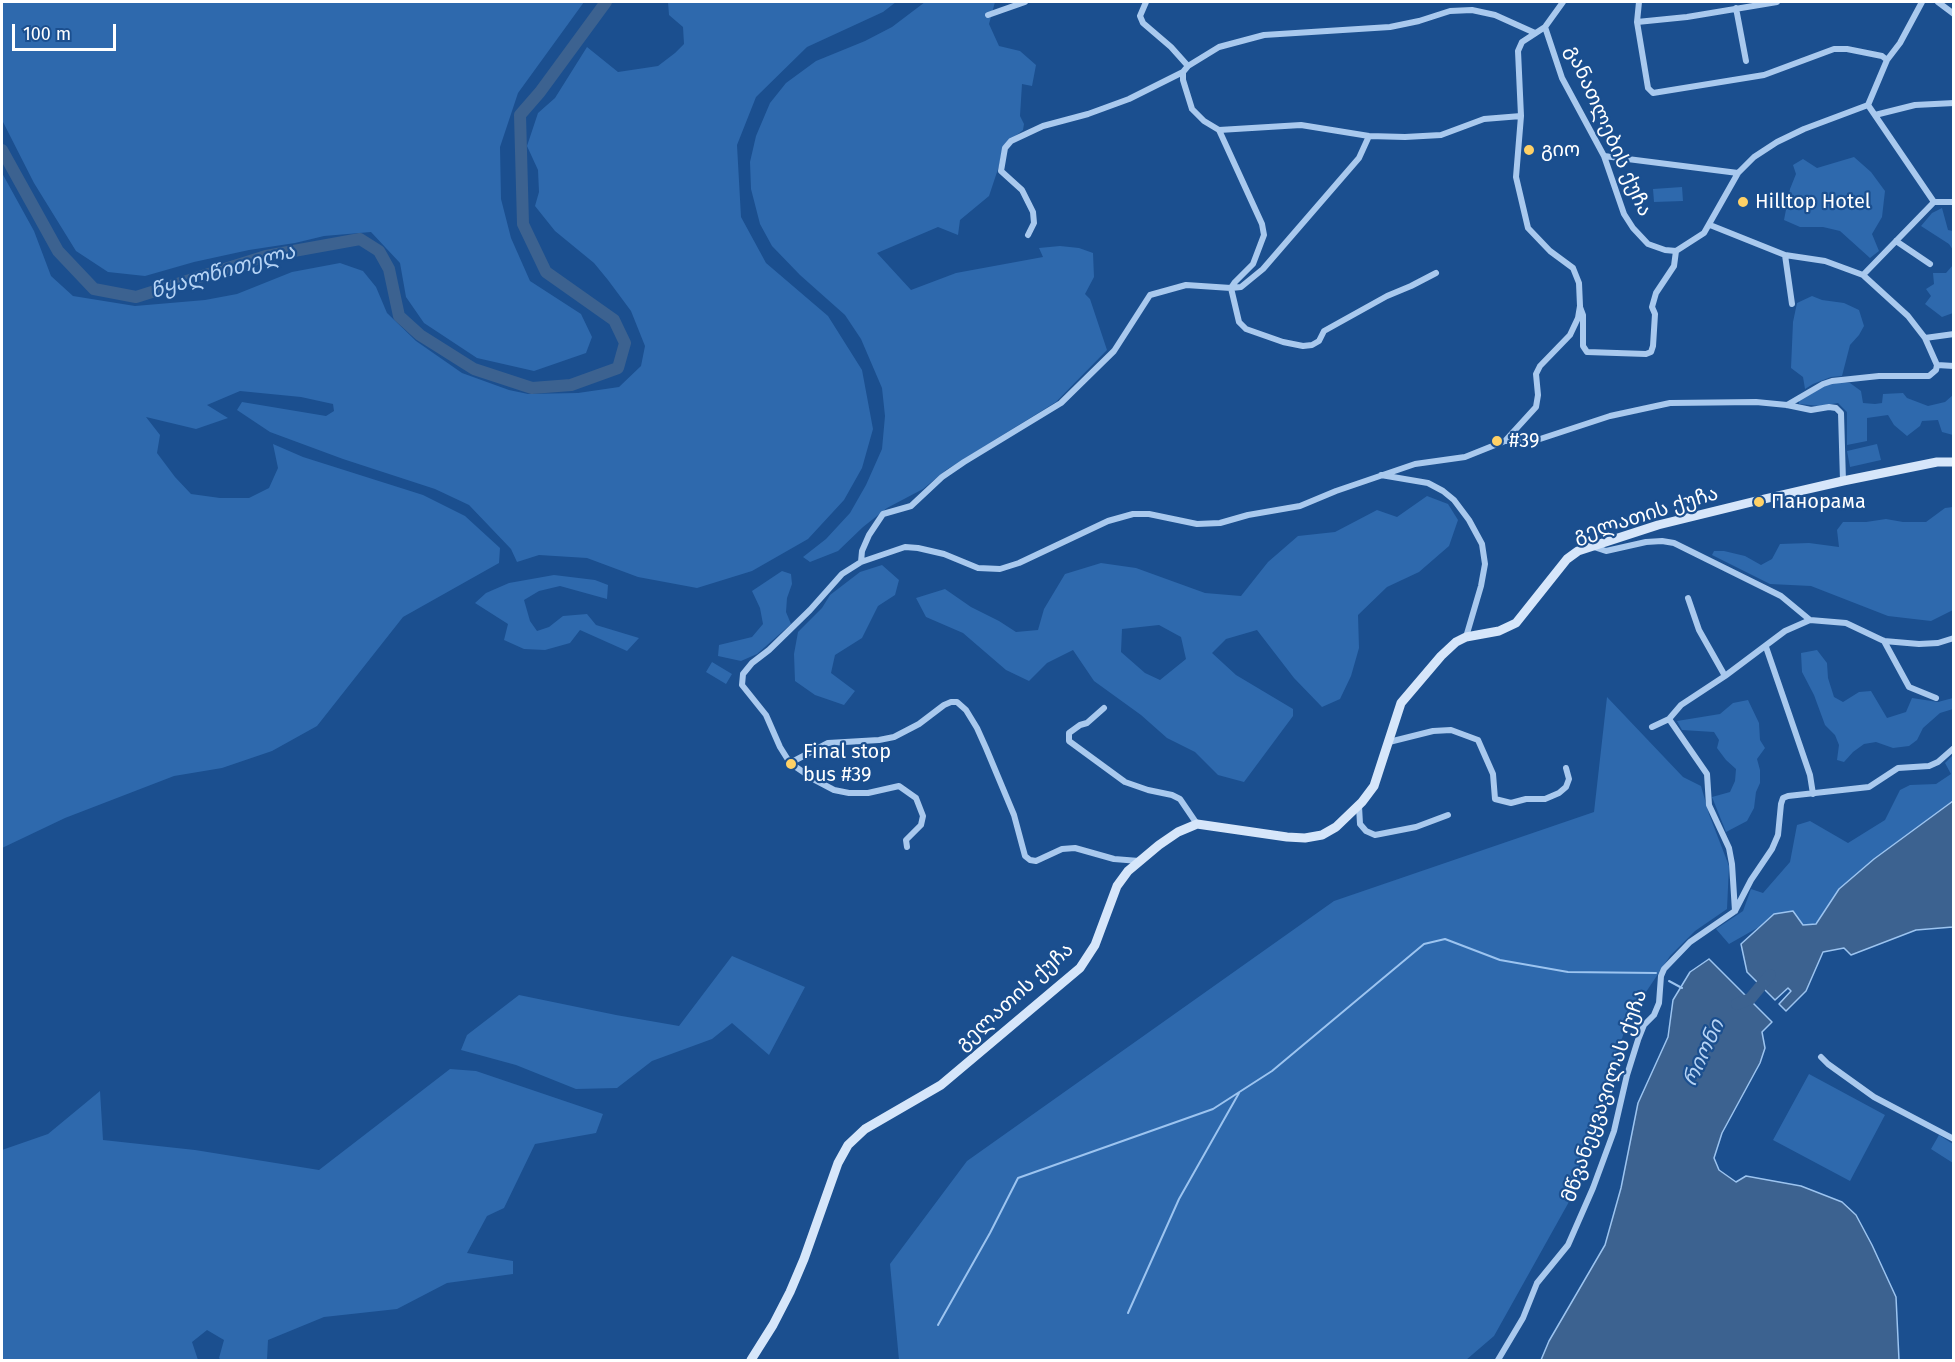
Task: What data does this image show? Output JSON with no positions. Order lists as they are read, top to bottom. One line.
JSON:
{"streets":{"main road":["გელათის ქუჩა"],"street":["განათლების ქუჩა","მწვანეყვავილას ქუჩა"]},"water":["წყალწითელა","რიონი"],"places":["გიო","Hilltop Hotel","#39","Панорама","Final stop bus #39"],"scale_bar":"100 m"}
